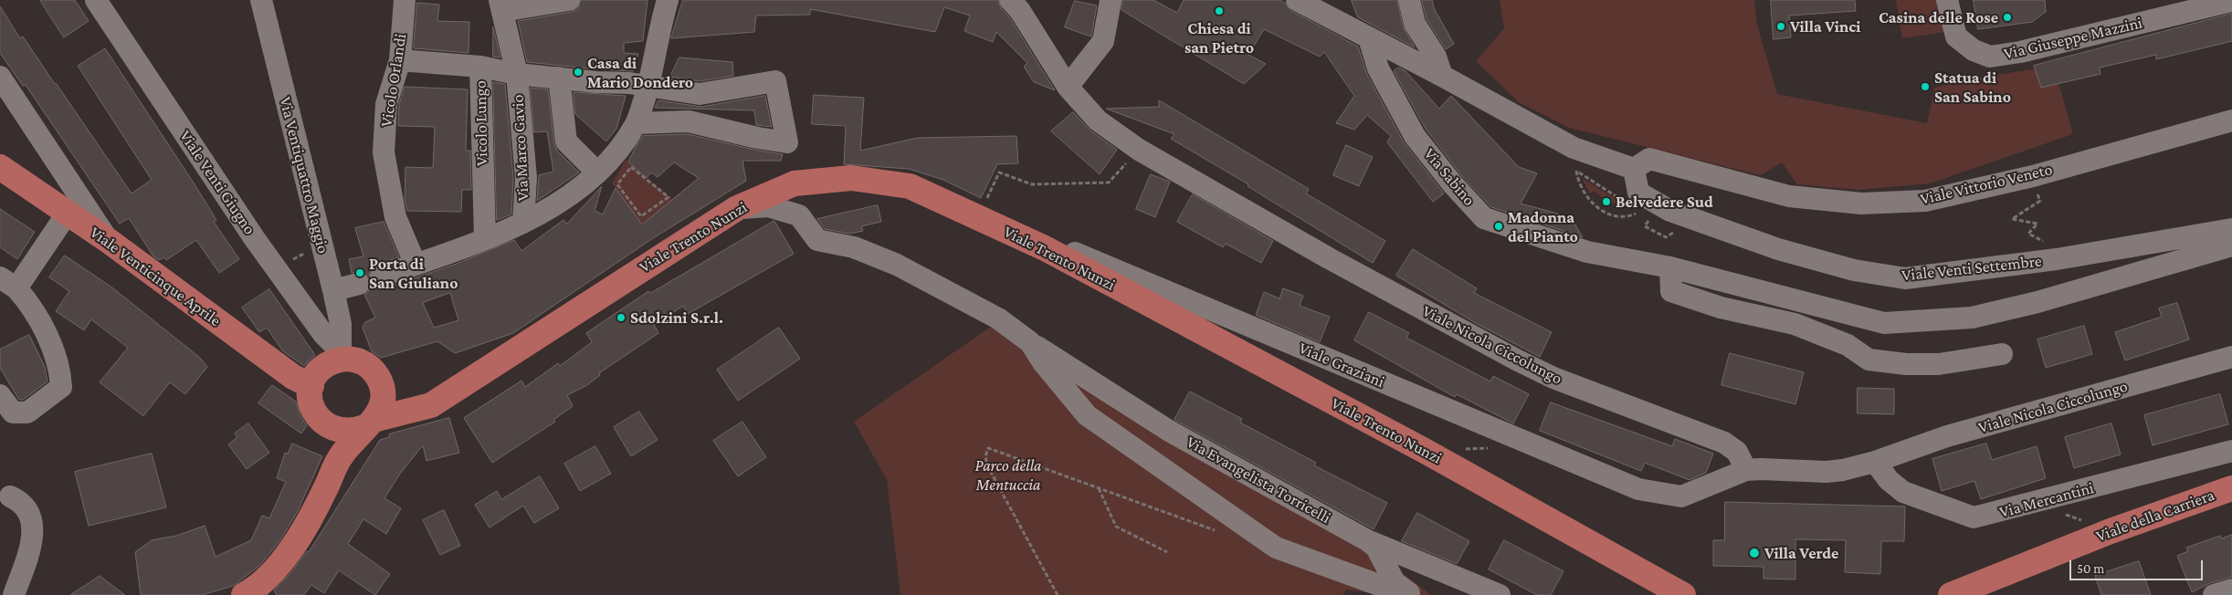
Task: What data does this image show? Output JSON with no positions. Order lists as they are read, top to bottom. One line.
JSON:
{"streets":{"main road":["Viale Trento Nunzi","Viale Venticinque Aprile","Viale della Carriera"],"street":["Via Giuseppe Mazzini","Vicolo Orlandi","Vicolo Lungo","Via Marco Gavio","Via Ventiquattro Maggio","Via Sabino","Viale Venti Giugno","Viale Vittorio Veneto","Viale Venti Settembre","Viale Nicola Ciccolungo","Viale Graziani","Via Evangelista Torricelli","Via Mercantini"]},"crossings":[["Vicolo Lungo","Via Marco Gavio"],["Via Ventiquattro Maggio","Viale Venti Giugno"],["Via Ventiquattro Maggio","Viale Trento Nunzi"],["Via Ventiquattro Maggio","Viale Venticinque Aprile"],["Viale Venti Giugno","Viale Trento Nunzi"],["Viale Venti Giugno","Viale Venticinque Aprile"],["Viale Vittorio Veneto","Viale Venti Settembre"],["Viale Trento Nunzi","Viale Venticinque Aprile"],["Viale Trento Nunzi","Viale Graziani"],["Viale Trento Nunzi","Via Evangelista Torricelli"],["Viale Nicola Ciccolungo","Viale Graziani"],["Viale Nicola Ciccolungo","Via Mercantini"]],"parks":["Parco della Mentuccia"],"places":["Chiesa di san Pietro","Casina delle Rose","Villa Vinci","Casa di Mario Dondero","Statua di San Sabino","Belvedere Sud","Madonna del Pianto","Porta di San Giuliano","Sdolzini S.r.l.","Villa Verde"],"scale_bar":"50 m"}
